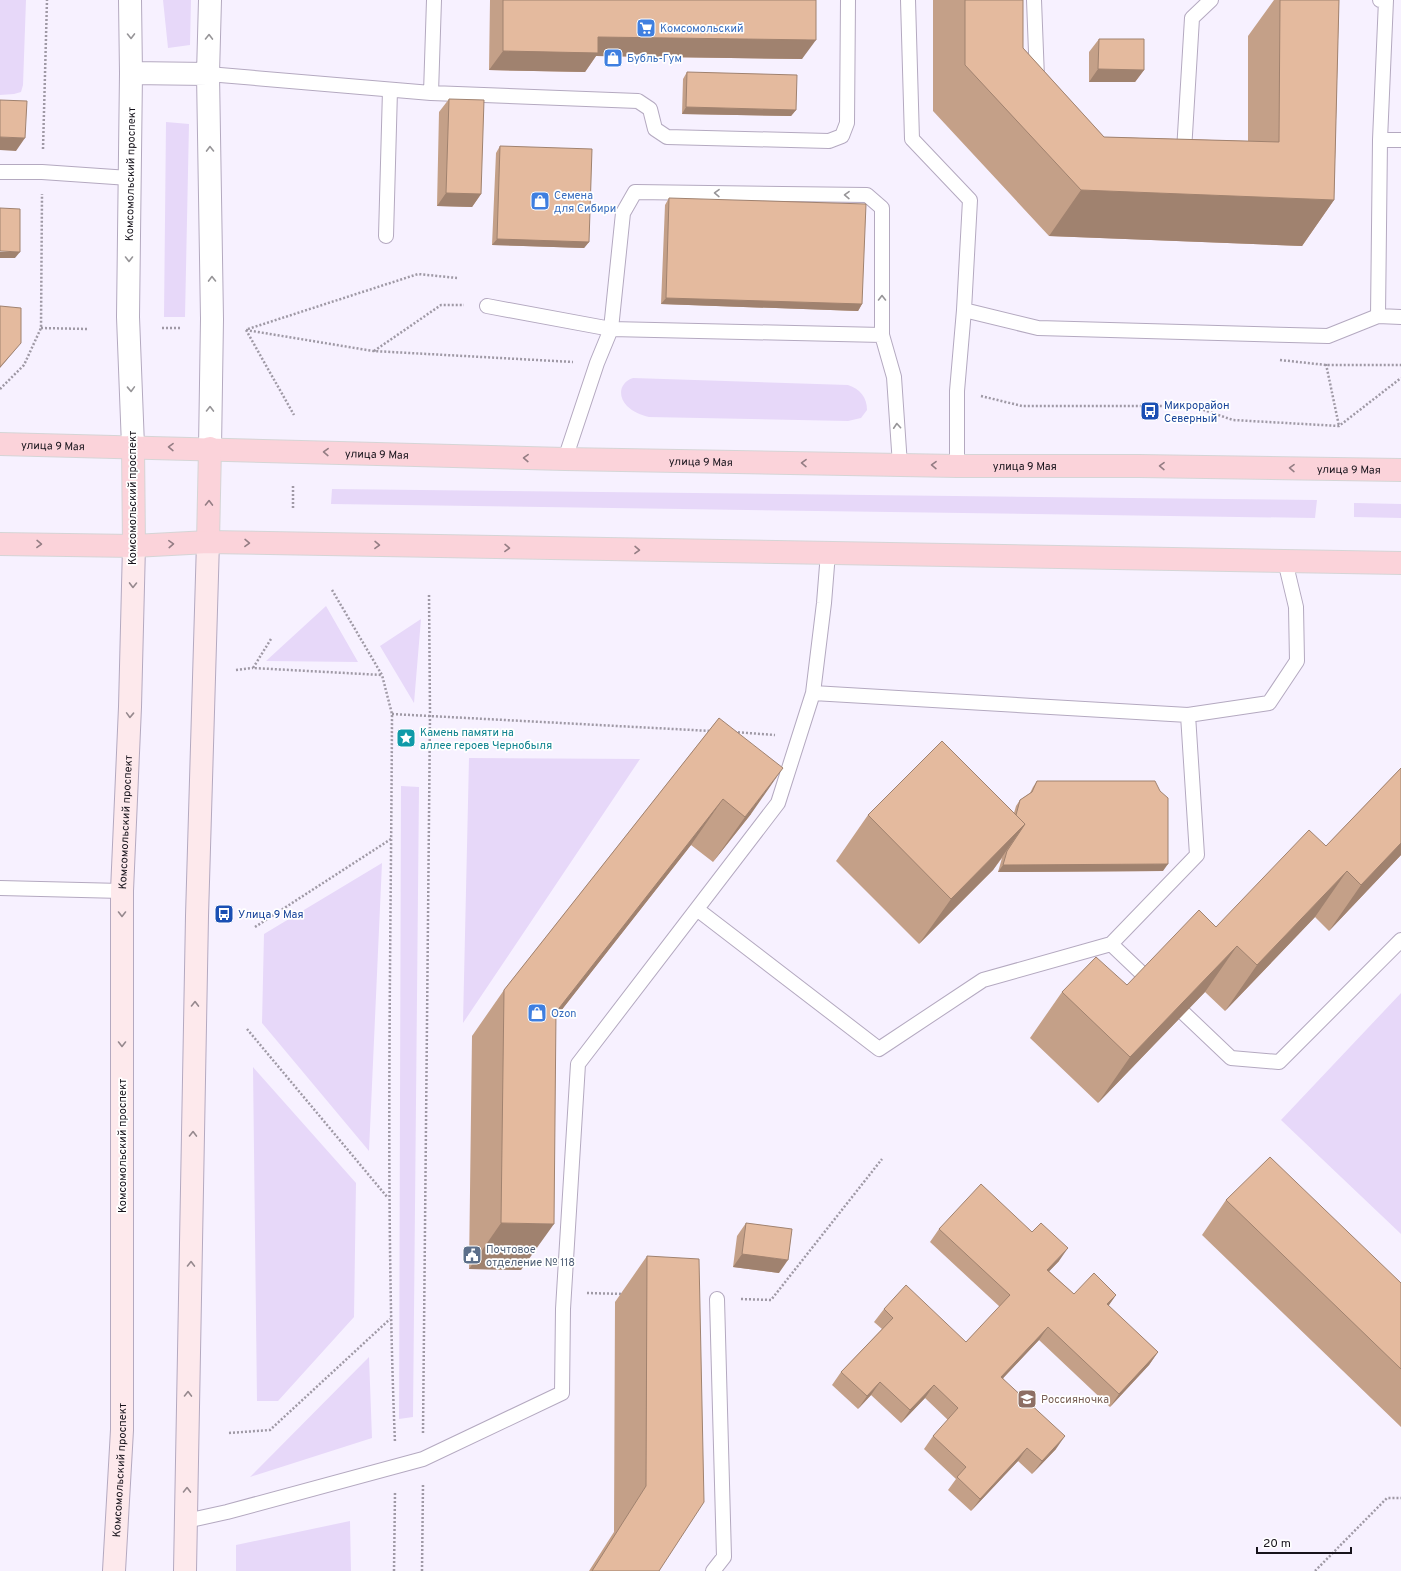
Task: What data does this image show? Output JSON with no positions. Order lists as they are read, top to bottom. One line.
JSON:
{"streets":{"main road":["Комсомольский проспект","улица 9 Мая"]},"crossings":[["Комсомольский проспект","улица 9 Мая"]],"one_way":["Комсомольский проспект"],"places":{"supermarket":["Комсомольский"],"shop":["Бубль-Гум","Семена для Сибири","Ozon"],"bus stop":["Микрорайон Северный","Улица 9 Мая"],"place":["Камень памяти на аллее героев Чернобыля"],"public building":["Почтовое отделение № 118"],"school or university":["Россияночка"]},"scale_bar":"20 m"}
